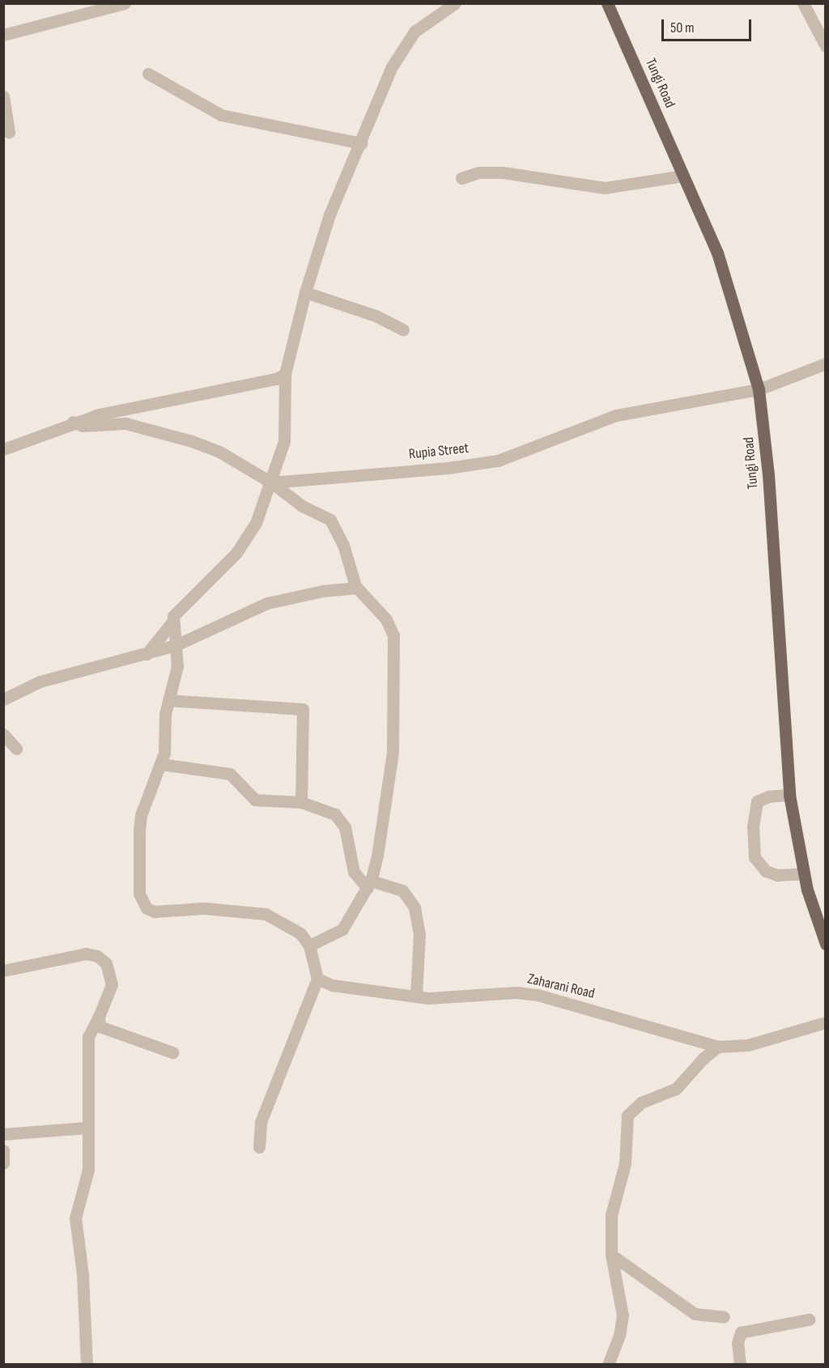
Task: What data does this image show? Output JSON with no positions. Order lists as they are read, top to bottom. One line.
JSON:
{"streets":{"main road":["Tungi Road"],"street":["Rupia Street","Zaharani Road"]},"crossings":[["Tungi Road","Rupia Street"]],"scale_bar":"50 m"}
